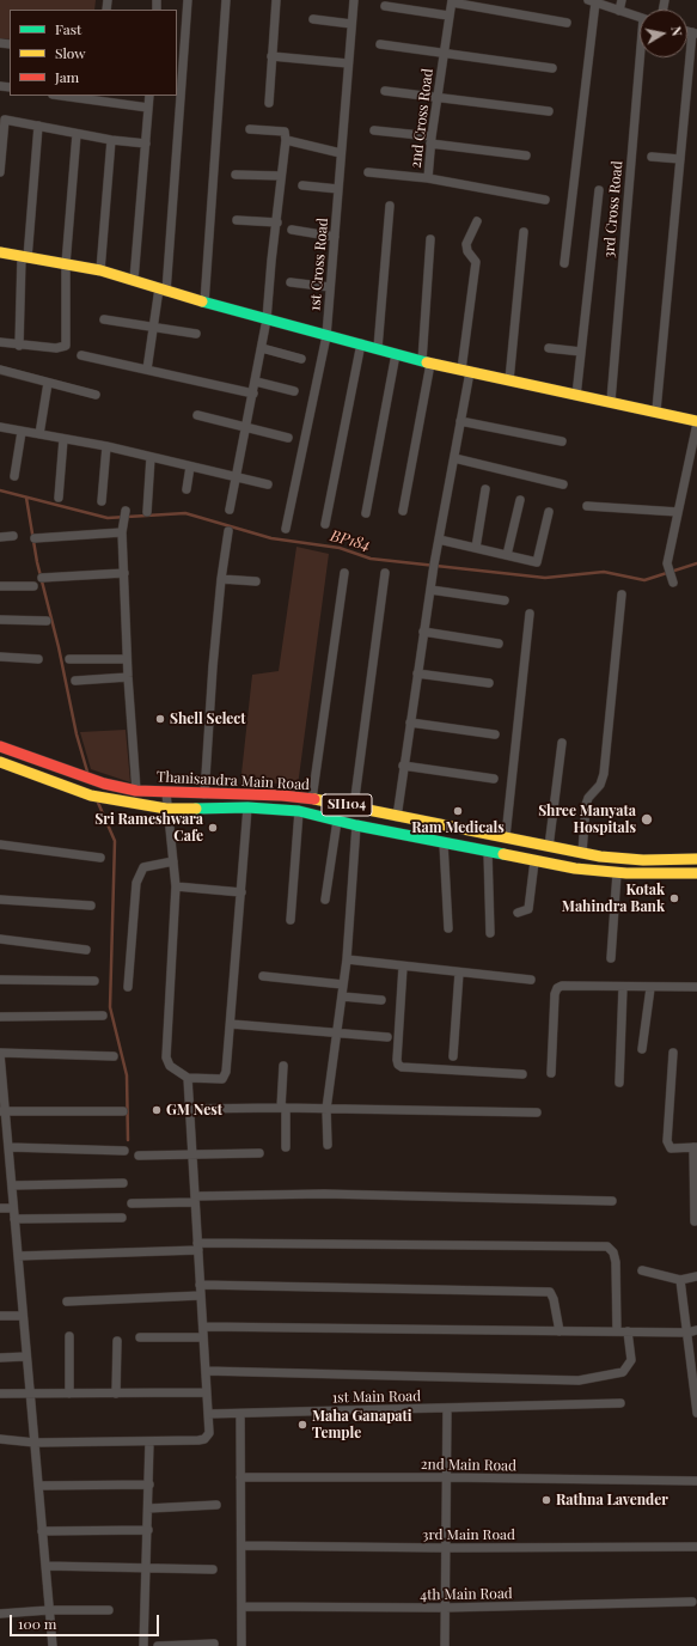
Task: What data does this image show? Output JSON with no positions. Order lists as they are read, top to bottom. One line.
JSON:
{"streets":{"main road":["Thanisandra Main Road","SH104"],"street":["2nd Cross Road","3rd Cross Road","1st Cross Road","1st Main Road","2nd Main Road","3rd Main Road","4th Main Road"]},"water":["BP184"],"places":["Shell Select","Ram Medicals","Shree Manyata Hospitals","Sri Rameshwara Cafe","Kotak Mahindra Bank","GM Nest","Maha Ganapati Temple","Rathna Lavender"],"legend":["Fast","Slow","Jam"],"scale_bar":"100 m","north":"right"}
